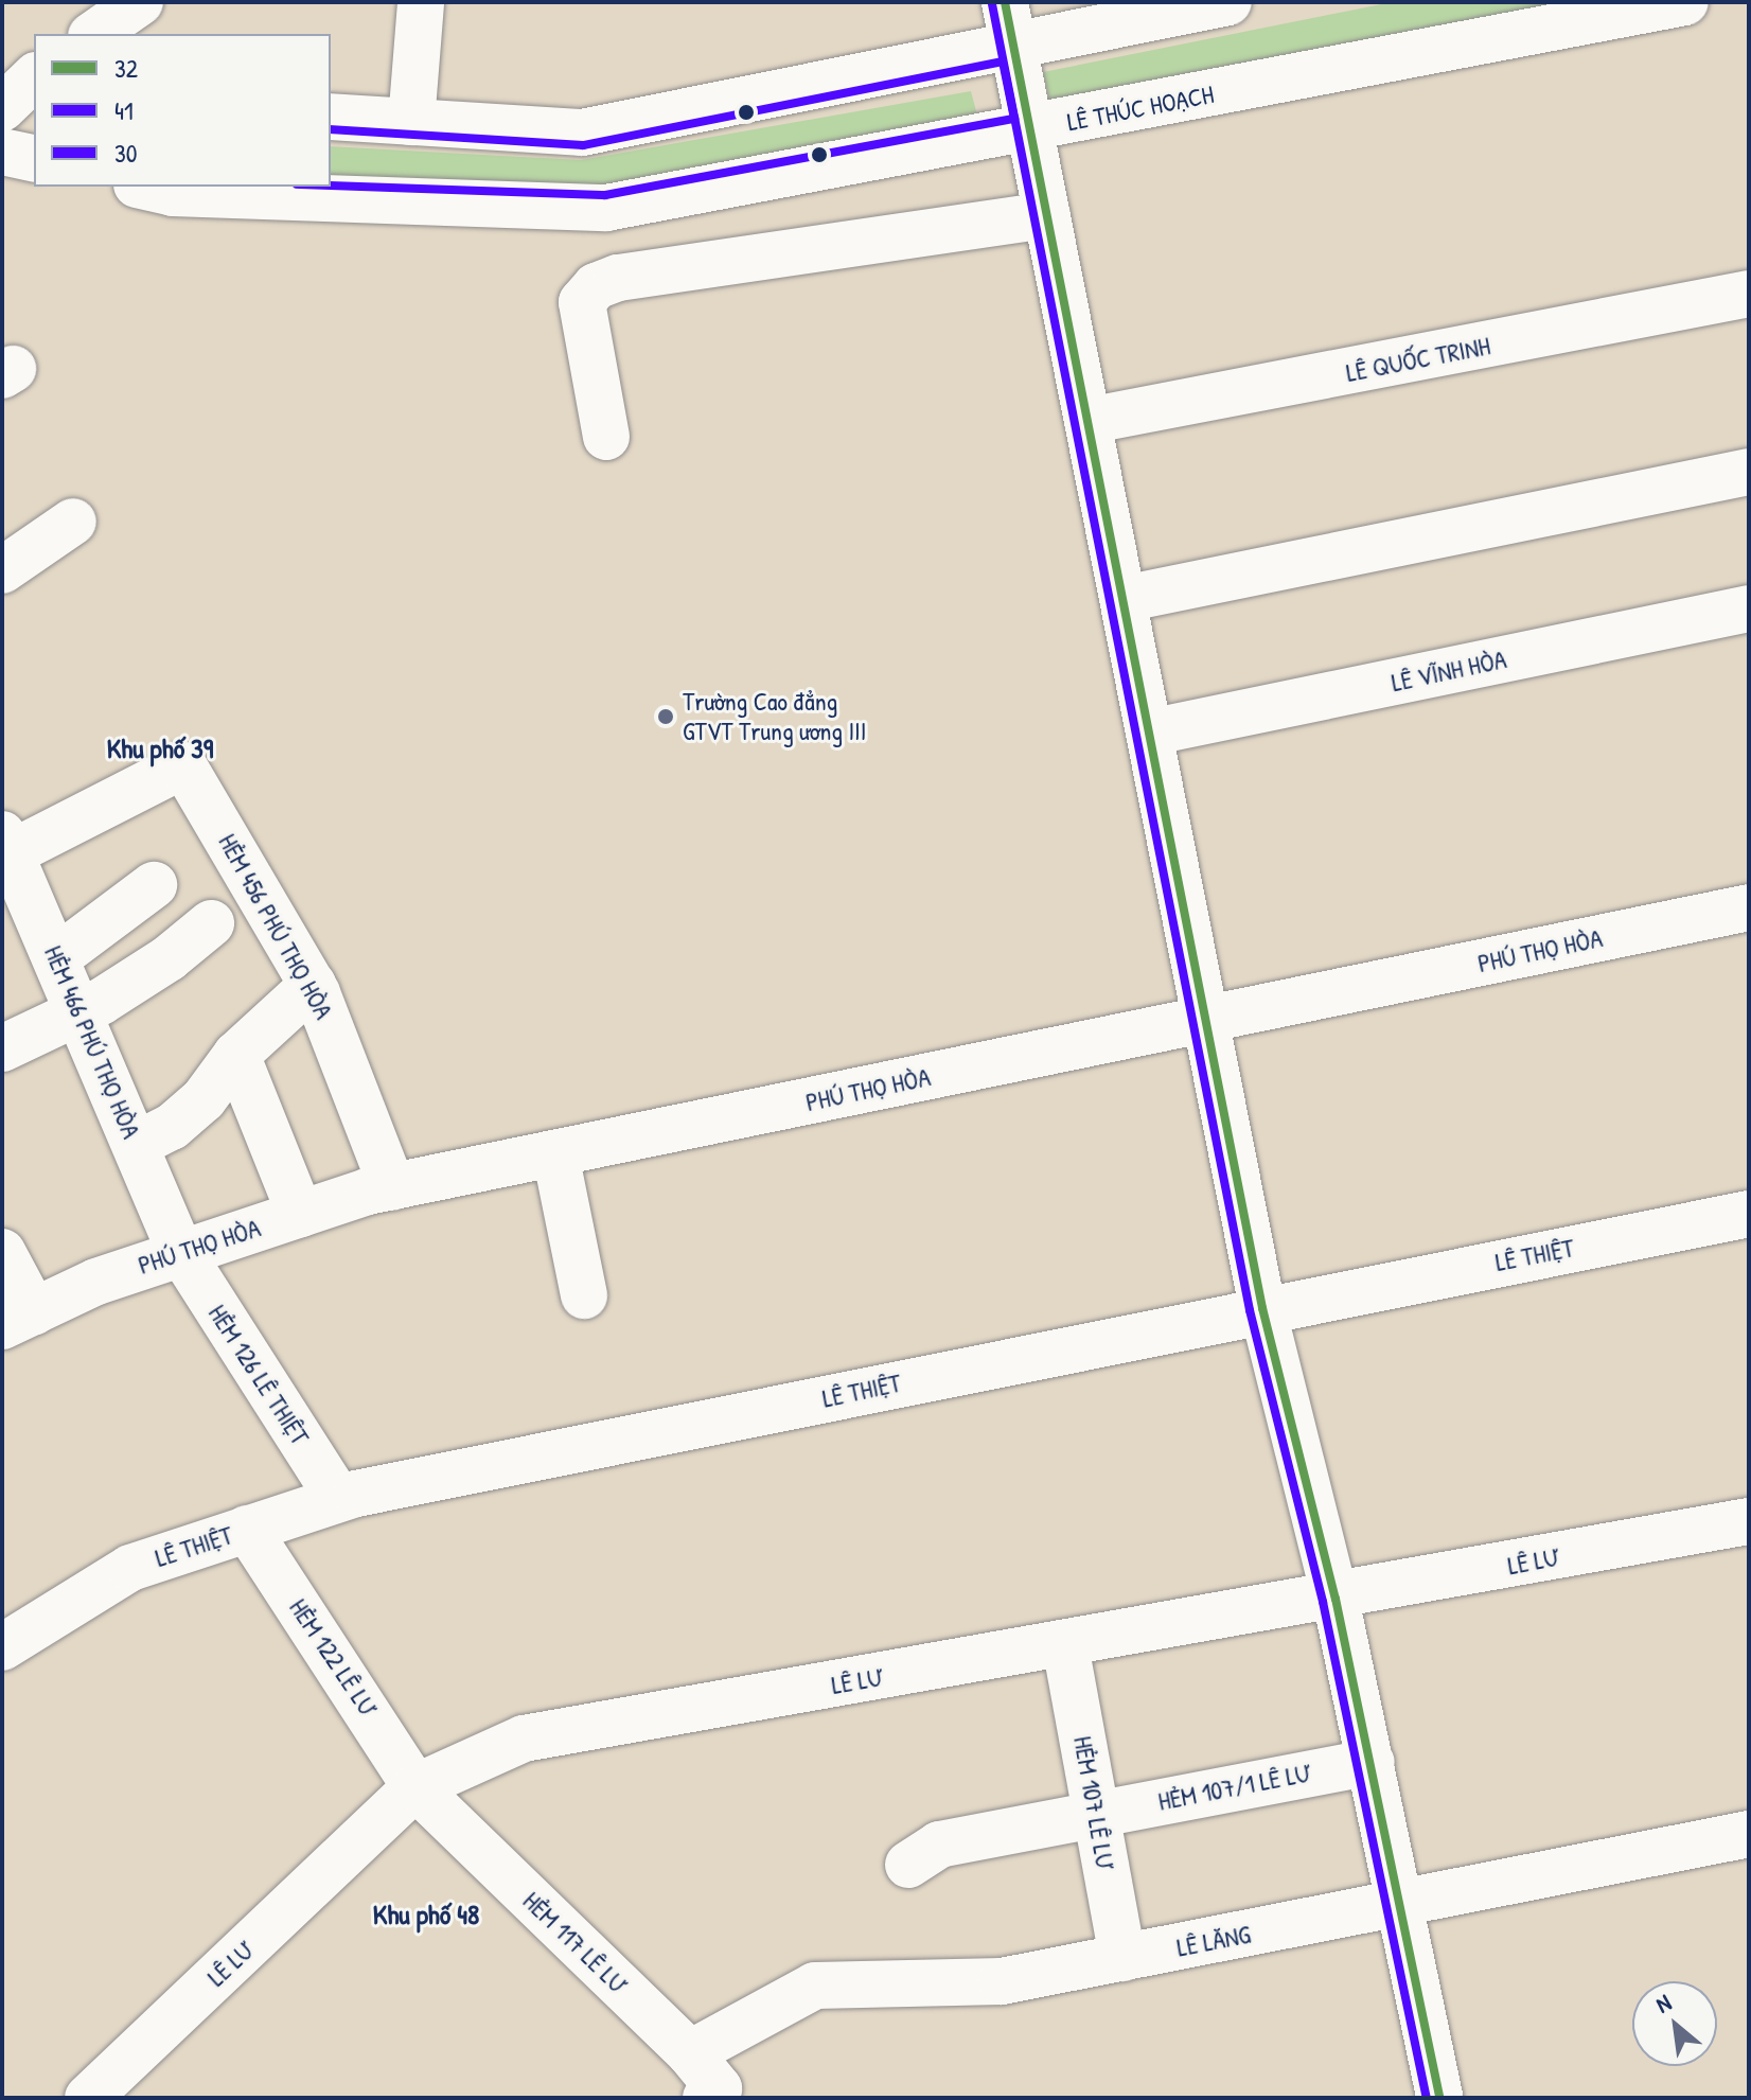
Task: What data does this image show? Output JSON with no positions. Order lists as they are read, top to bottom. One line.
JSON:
{"streets":{"street":["LÊ THÚC HOẠCH","LÊ QUỐC TRINH","LÊ VĨNH HÒA","HẺM 456 PHÚ THỌ HÒA","PHÚ THỌ HÒA","HẺM 466 PHÚ THỌ HÒA","LÊ THIỆT","HẺM 126 LÊ THIỆT","LÊ LƯ","HẺM 122 LÊ LƯ","HẺM 107/1 LÊ LƯ","HẺM 107 LÊ LƯ","LÊ LĂNG","HẺM 117 LÊ LƯ"]},"crossings":[["HẺM 456 PHÚ THỌ HÒA","PHÚ THỌ HÒA"],["HẺM 456 PHÚ THỌ HÒA","HẺM 466 PHÚ THỌ HÒA"],["PHÚ THỌ HÒA","HẺM 466 PHÚ THỌ HÒA"],["PHÚ THỌ HÒA","HẺM 126 LÊ THIỆT"],["HẺM 466 PHÚ THỌ HÒA","HẺM 126 LÊ THIỆT"],["LÊ THIỆT","HẺM 126 LÊ THIỆT"],["LÊ THIỆT","HẺM 122 LÊ LƯ"],["LÊ LƯ","HẺM 122 LÊ LƯ"],["LÊ LƯ","HẺM 107 LÊ LƯ"],["LÊ LƯ","HẺM 117 LÊ LƯ"],["HẺM 122 LÊ LƯ","HẺM 117 LÊ LƯ"],["HẺM 107/1 LÊ LƯ","HẺM 107 LÊ LƯ"],["HẺM 107 LÊ LƯ","LÊ LĂNG"],["LÊ LĂNG","HẺM 117 LÊ LƯ"]],"districts":["Khu phố 39","Khu phố 48"],"places":["Trường Cao đẳng GTVT Trung ương III"],"lines":["transit line 32","transit line 41","transit line 30"],"legend":["32","41","30"],"north":"top left"}
